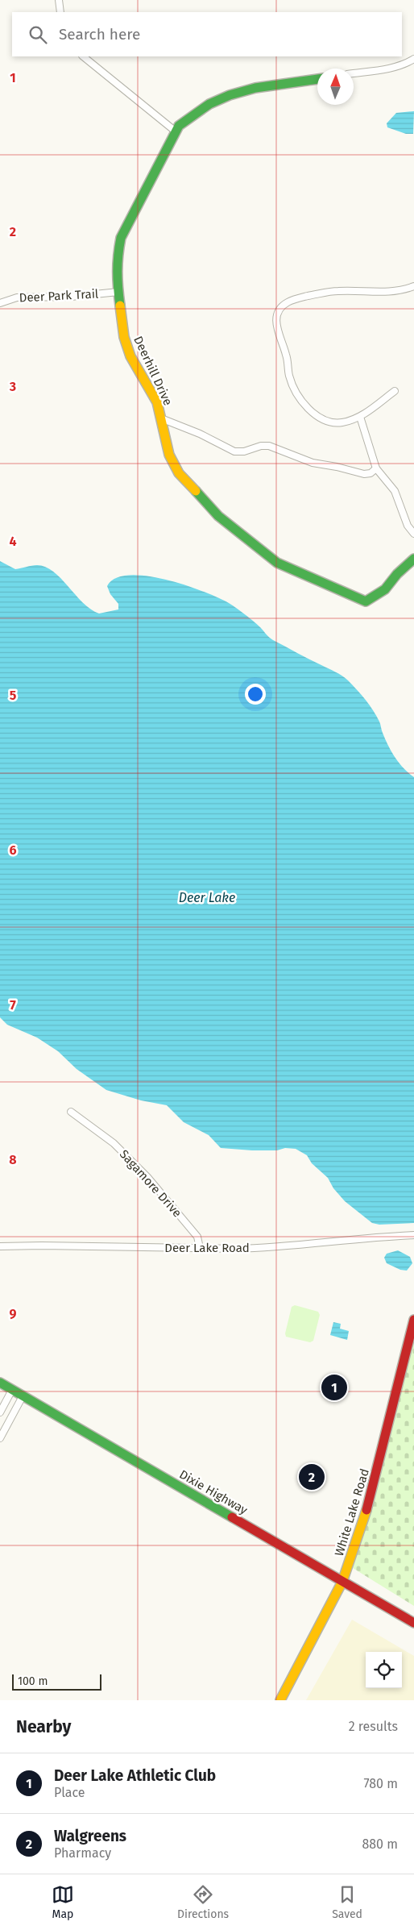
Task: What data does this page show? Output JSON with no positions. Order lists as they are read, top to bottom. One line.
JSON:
{"streets":{"street":["Deer Park Trail","Deerhill Drive","Sagamore Drive","Deer Lake Road","Dixie Highway","White Lake Road"]},"crossings":[["Deer Park Trail","Deerhill Drive"],["Sagamore Drive","Deer Lake Road"],["Dixie Highway","White Lake Road"]],"water":["Deer Lake"],"scale_bar":"100 m","north":"top","page":{"search":"Search here","pins":["1","2"],"scale":"100 m","heading":["Nearby","2 results"],"list":[{"mark":"1","name":"Deer Lake Athletic Club","note":"Place","value":"780 m"},{"mark":"2","name":"Walgreens","note":"Pharmacy","value":"880 m"}],"nav":["Map","Directions","Saved"]},"grid":{"rows":["1","2","3","4","5","6","7","8","9"]}}
